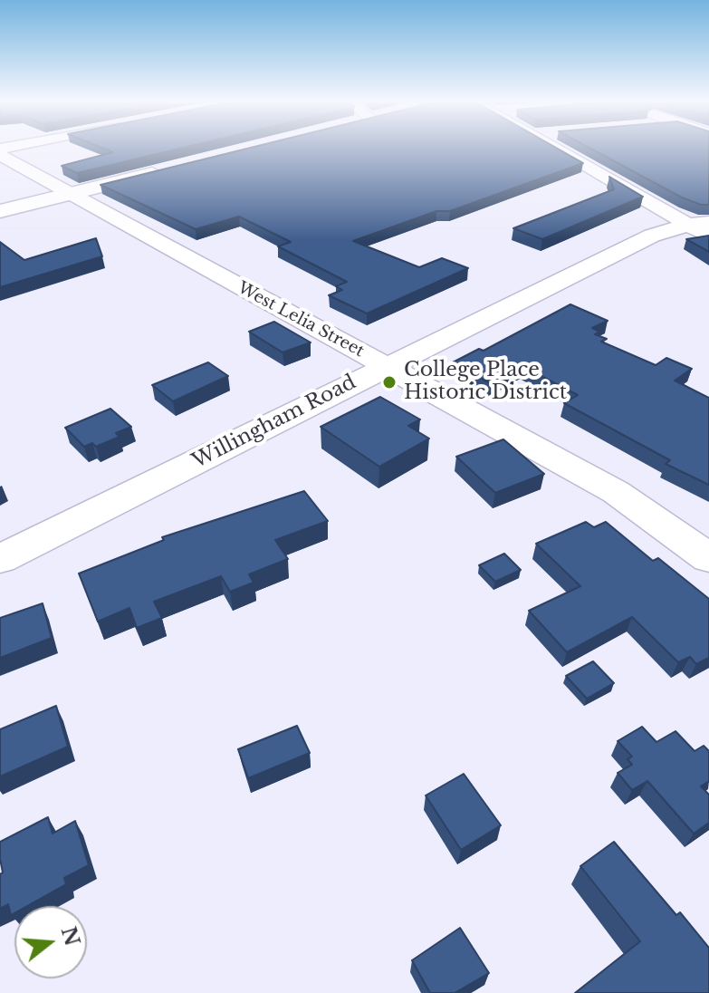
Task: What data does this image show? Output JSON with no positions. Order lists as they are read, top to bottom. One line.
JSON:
{"streets":{"street":["West Lelia Street","Willingham Road"]},"crossings":[["West Lelia Street","Willingham Road"]],"places":["College Place Historic District"],"north":"right"}
